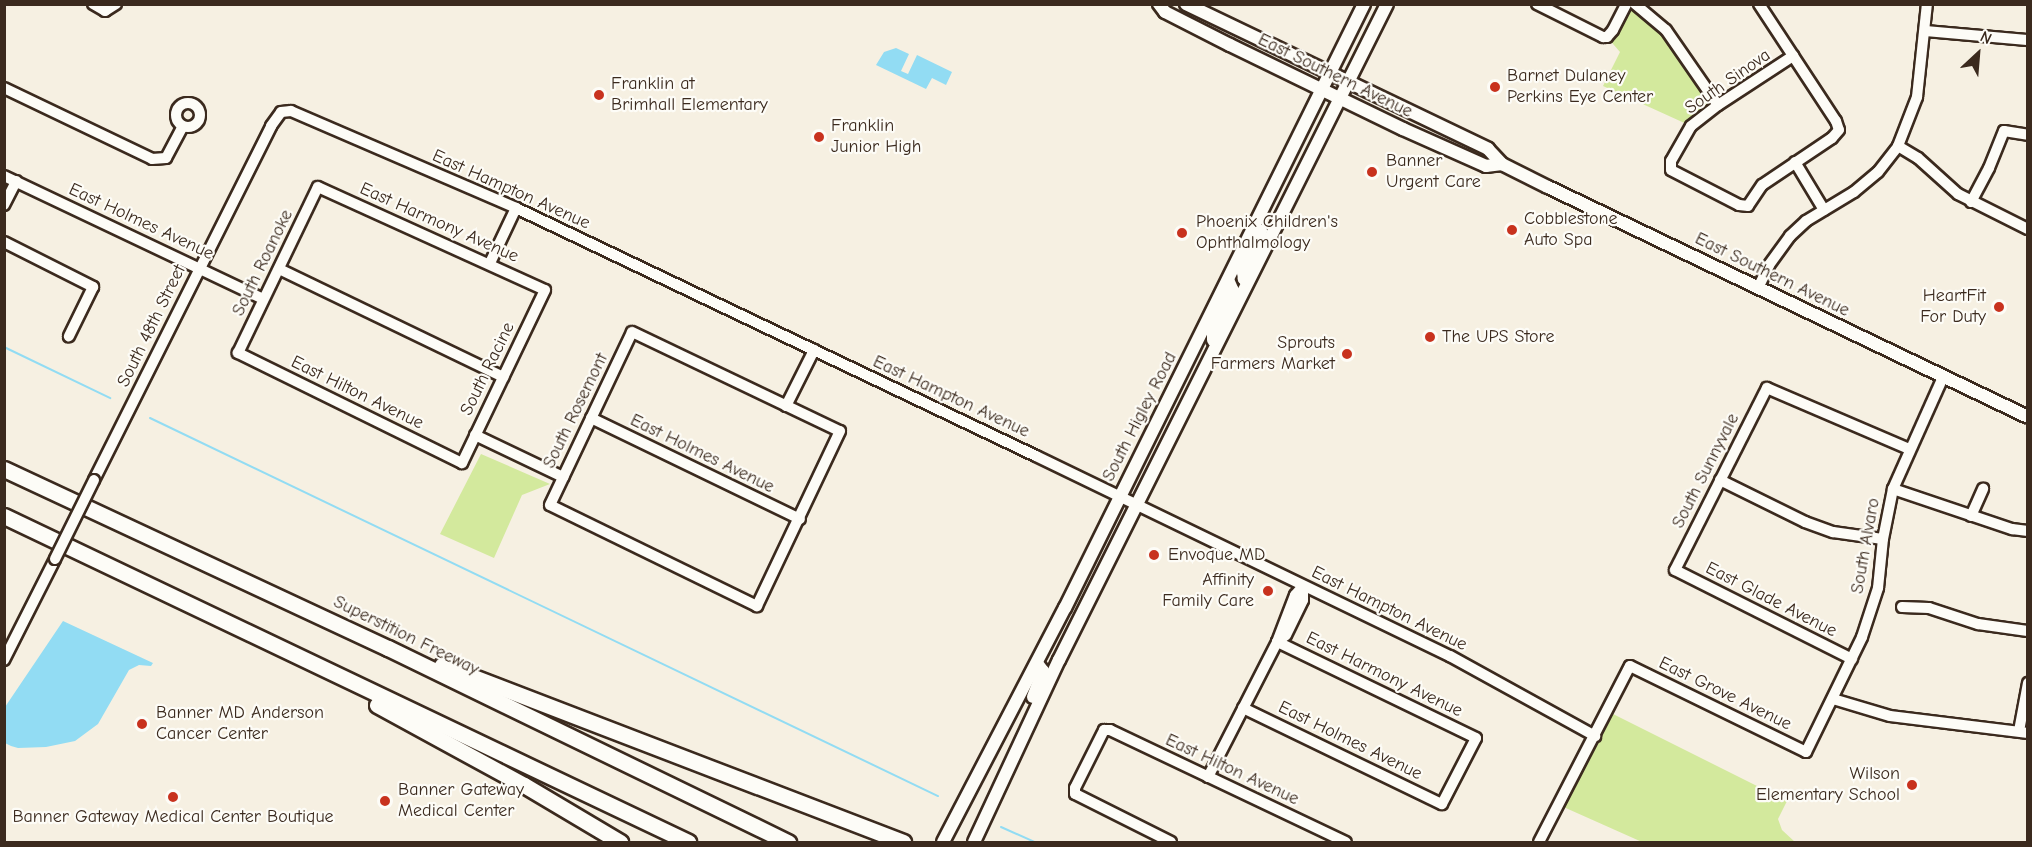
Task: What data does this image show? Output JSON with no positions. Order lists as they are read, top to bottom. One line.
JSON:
{"streets":{"highway":["Superstition Freeway"],"main road":["East Southern Avenue","South Higley Road"],"street":["South Sinova","East Hampton Avenue","East Holmes Avenue","East Harmony Avenue","South Roanoke","South 48th Street","South Racine","East Hilton Avenue","South Rosemont","South Sunnyvale","South Alvaro","East Glade Avenue","East Grove Avenue"]},"crossings":[["East Southern Avenue","South Higley Road"],["East Southern Avenue","South Alvaro"],["East Hampton Avenue","South 48th Street"],["East Hampton Avenue","South Higley Road"],["East Hampton Avenue","East Grove Avenue"],["East Holmes Avenue","East Harmony Avenue"],["East Holmes Avenue","South Roanoke"],["East Holmes Avenue","South 48th Street"],["East Holmes Avenue","South Rosemont"],["East Harmony Avenue","South Roanoke"],["East Harmony Avenue","South Racine"],["South Roanoke","East Hilton Avenue"],["South Racine","East Hilton Avenue"],["South Sunnyvale","South Alvaro"],["South Sunnyvale","East Glade Avenue"],["South Alvaro","East Glade Avenue"],["South Alvaro","East Grove Avenue"]],"places":["Barnet Dulaney Perkins Eye Center","Franklin at Brimhall Elementary","Franklin Junior High","Banner Urgent Care","Cobblestone Auto Spa","Phoenix Children's Ophthalmology","HeartFit For Duty","The UPS Store","Sprouts Farmers Market","Envoque MD","Affinity Family Care","Banner MD Anderson Cancer Center","Wilson Elementary School","Banner Gateway Medical Center Boutique","Banner Gateway Medical Center"],"north":"top right"}
